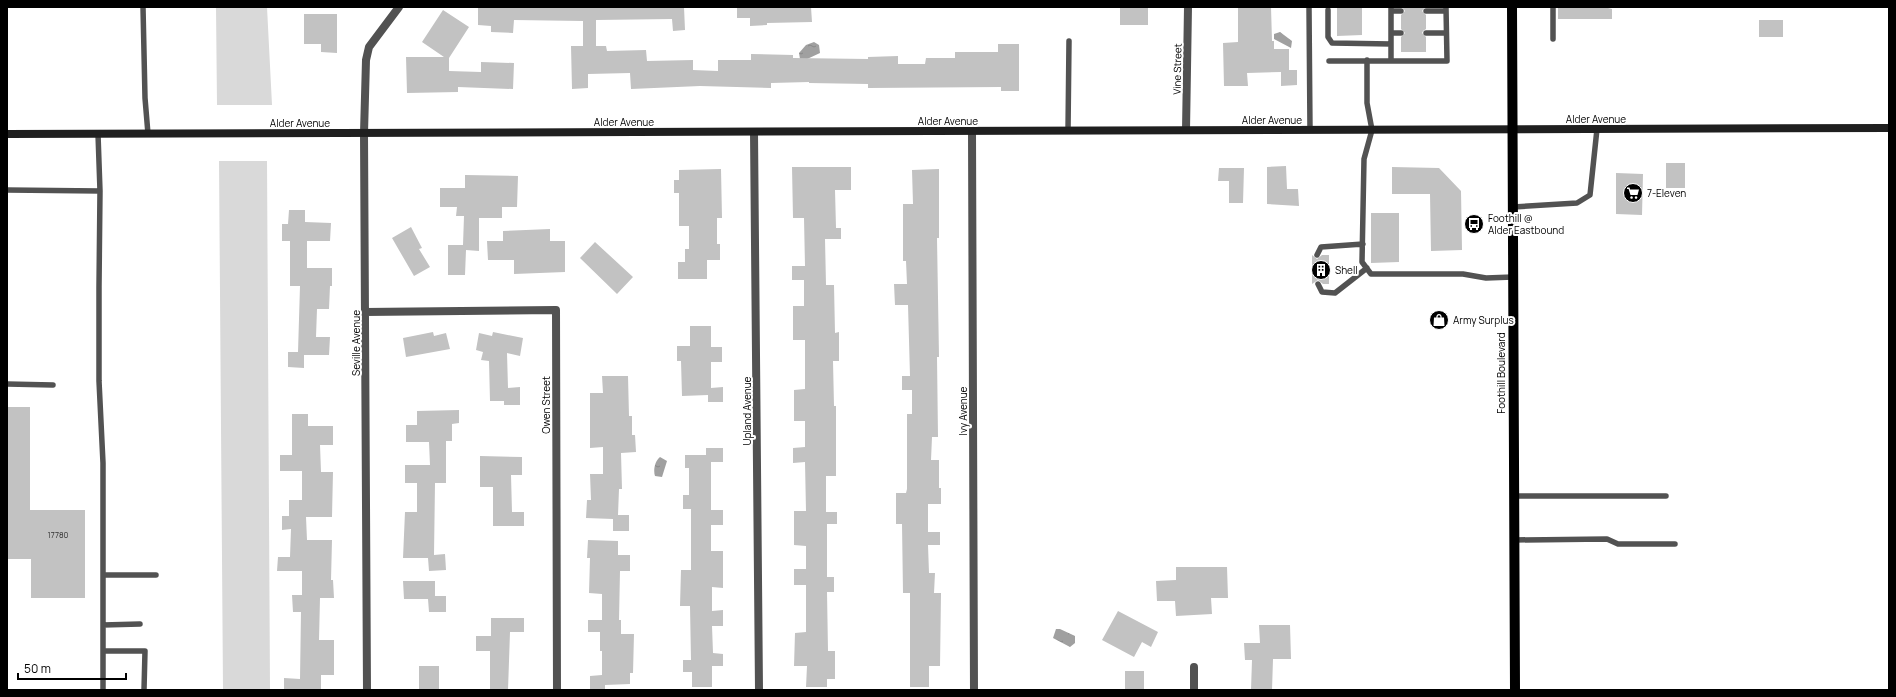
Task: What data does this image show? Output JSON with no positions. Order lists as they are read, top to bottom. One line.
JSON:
{"streets":{"main road":["Alder Avenue","Foothill Boulevard"],"street":["Vine Street","Seville Avenue","Owen Street","Upland Avenue","Ivy Avenue"]},"crossings":[["Vine Street","Alder Avenue"],["Alder Avenue","Seville Avenue"],["Alder Avenue","Foothill Boulevard"],["Alder Avenue","Upland Avenue"],["Alder Avenue","Ivy Avenue"],["Seville Avenue","Owen Street"]],"places":{"supermarket":["7-Eleven"],"bus stop":["Foothill @ Alder Eastbound"],"building":["Shell"],"shop":["Army Surplus"]},"house_numbers":["17780"],"scale_bar":"50 m"}
